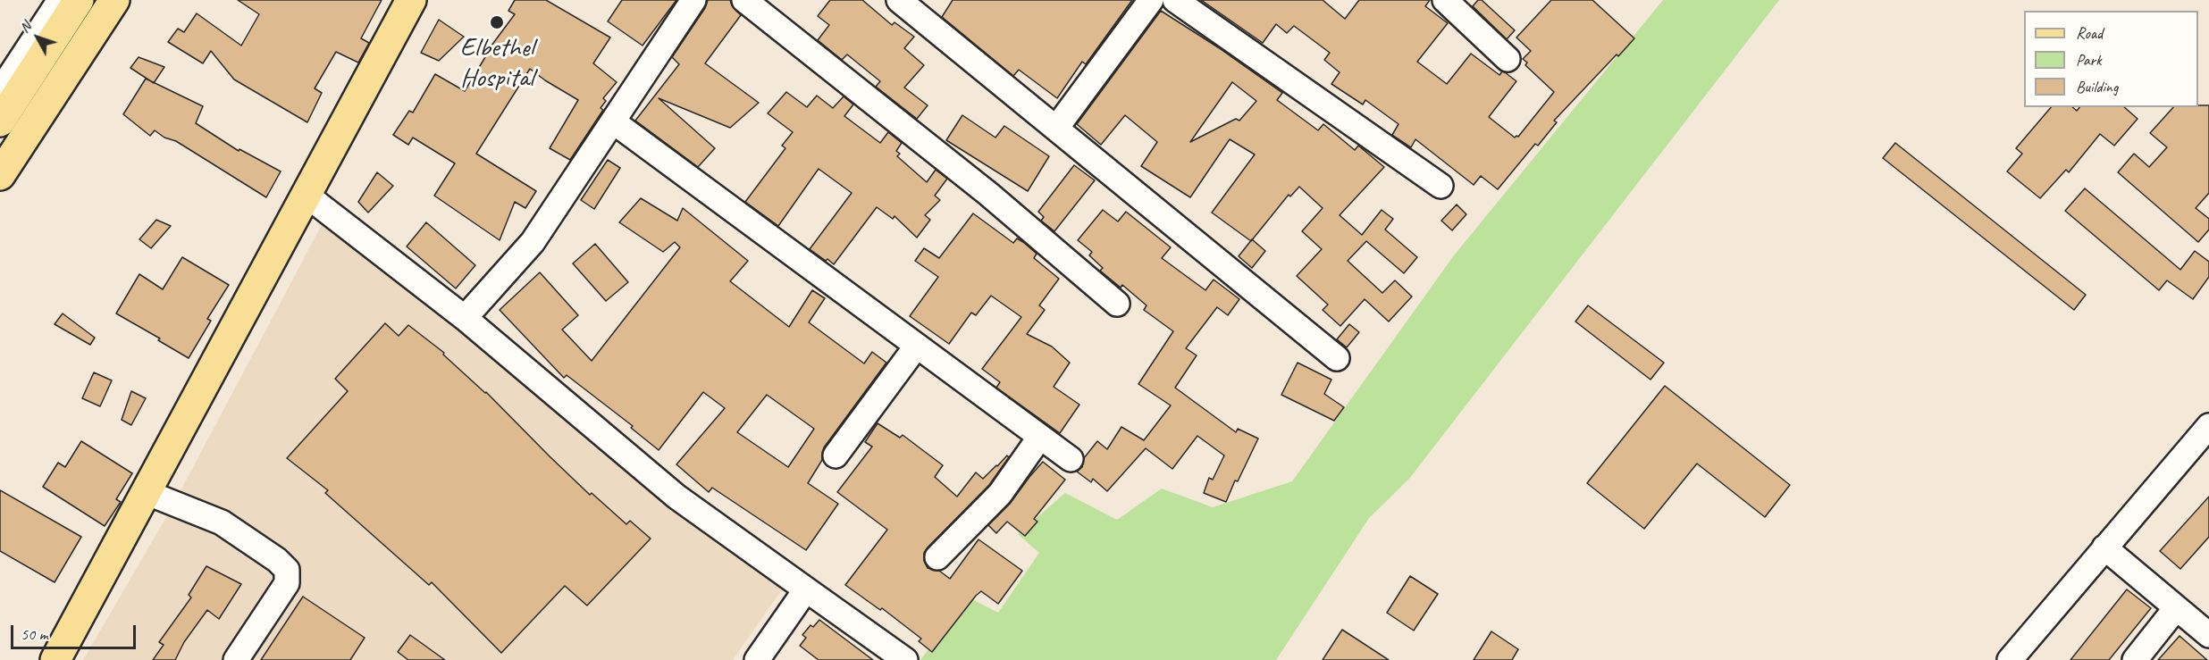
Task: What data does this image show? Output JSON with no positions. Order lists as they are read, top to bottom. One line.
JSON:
{"places":["Elbethel Hospital"],"legend":["Road","Park","Building"],"scale_bar":"50 m","north":"top left"}
